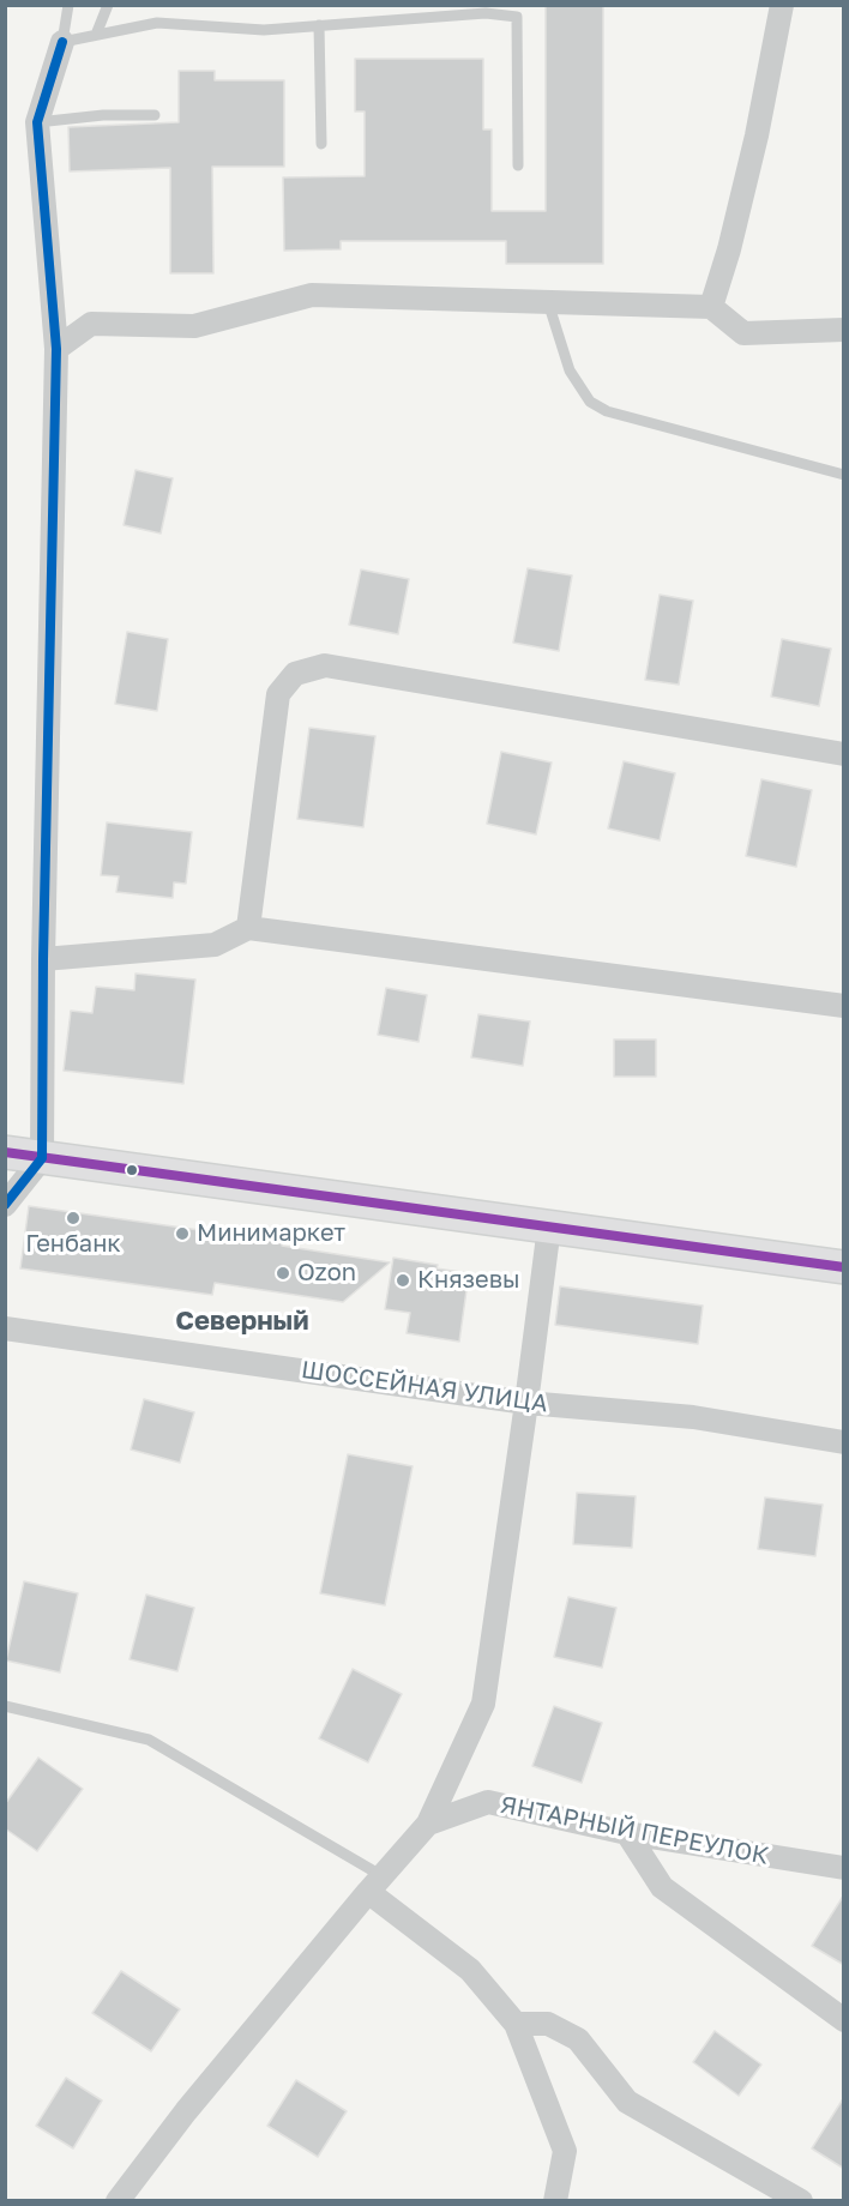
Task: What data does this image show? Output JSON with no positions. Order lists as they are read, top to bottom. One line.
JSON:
{"streets":{"street":["ШОССЕЙНАЯ УЛИЦА","ЯНТАРНЫЙ ПЕРЕУЛОК"]},"districts":["Северный"],"places":["Генбанк","Минимаркет","Ozon","Князевы"]}
